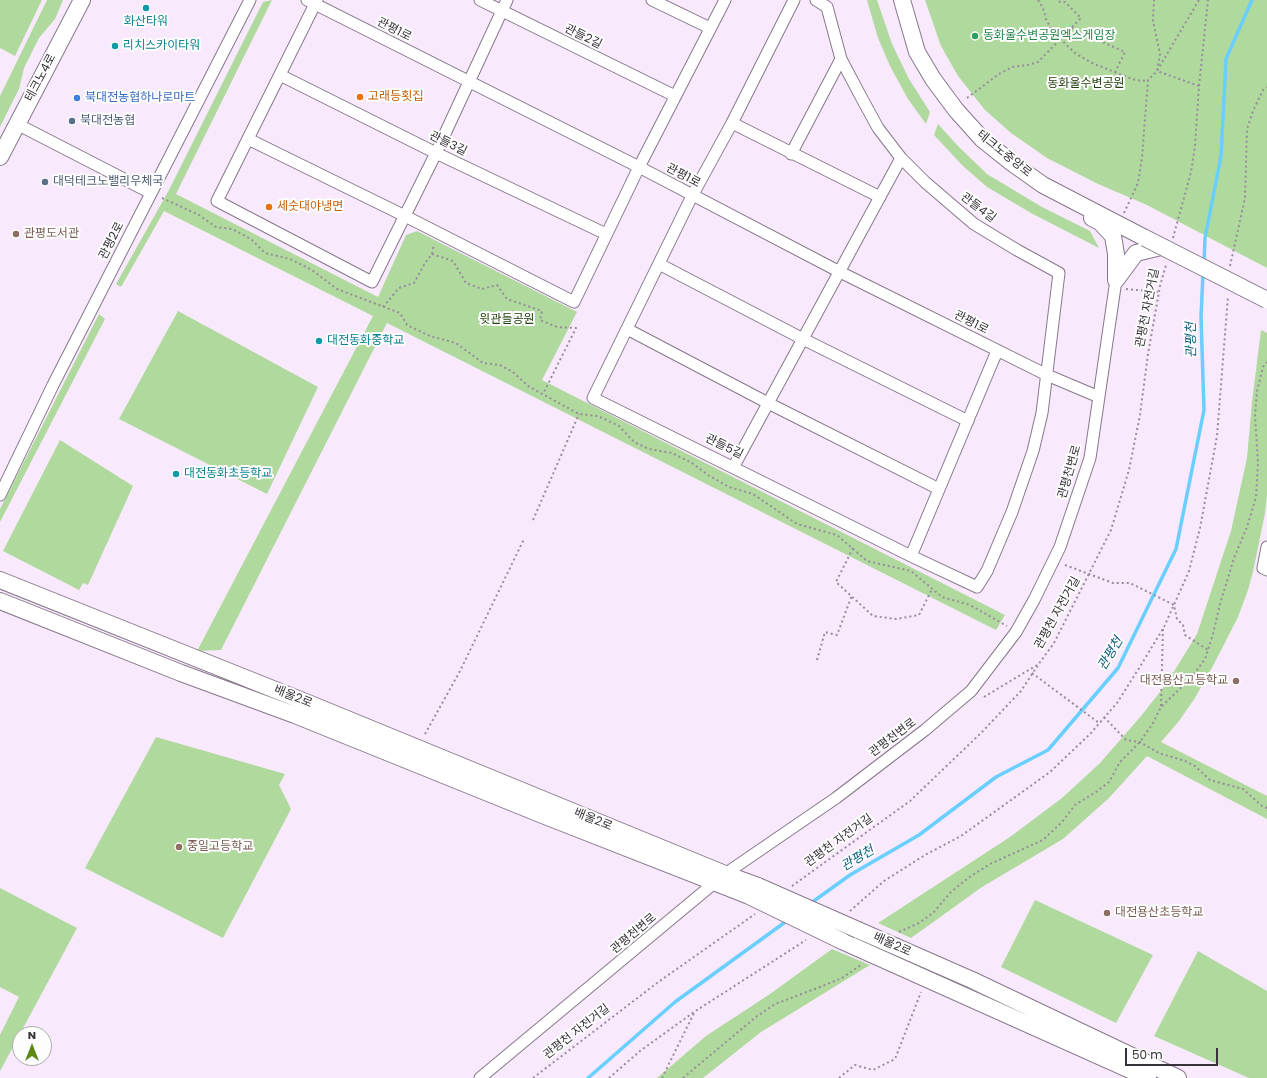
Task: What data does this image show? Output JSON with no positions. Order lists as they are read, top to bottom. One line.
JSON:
{"streets":{"main road":["테크노4로","테크노중앙로","배울2로"],"street":["관평1로","관들2길","관들3길","관들4길","관평2로","관들5길","관평천변로"],"path":["관평천 자전거길"]},"crossings":[["관평1로","관들4길"],["관평1로","관들5길"],["관평1로","관평천변로"],["관들4길","관들5길"],["관평천변로","배울2로"]],"water":["관평천"],"parks":["동화울수변공원","윗관들공원"],"places":["화산타워","동화울수변공원엑스게임장","리치스카이타워","고래등횟집","북대전농협하나로마트","북대전농협","대덕테크노밸리우체국","세숫대야냉면","관평도서관","대전동화중학교","대전동화초등학교","대전용산고등학교","중일고등학교","대전용산초등학교"],"scale_bar":"50 m","north":"top"}
